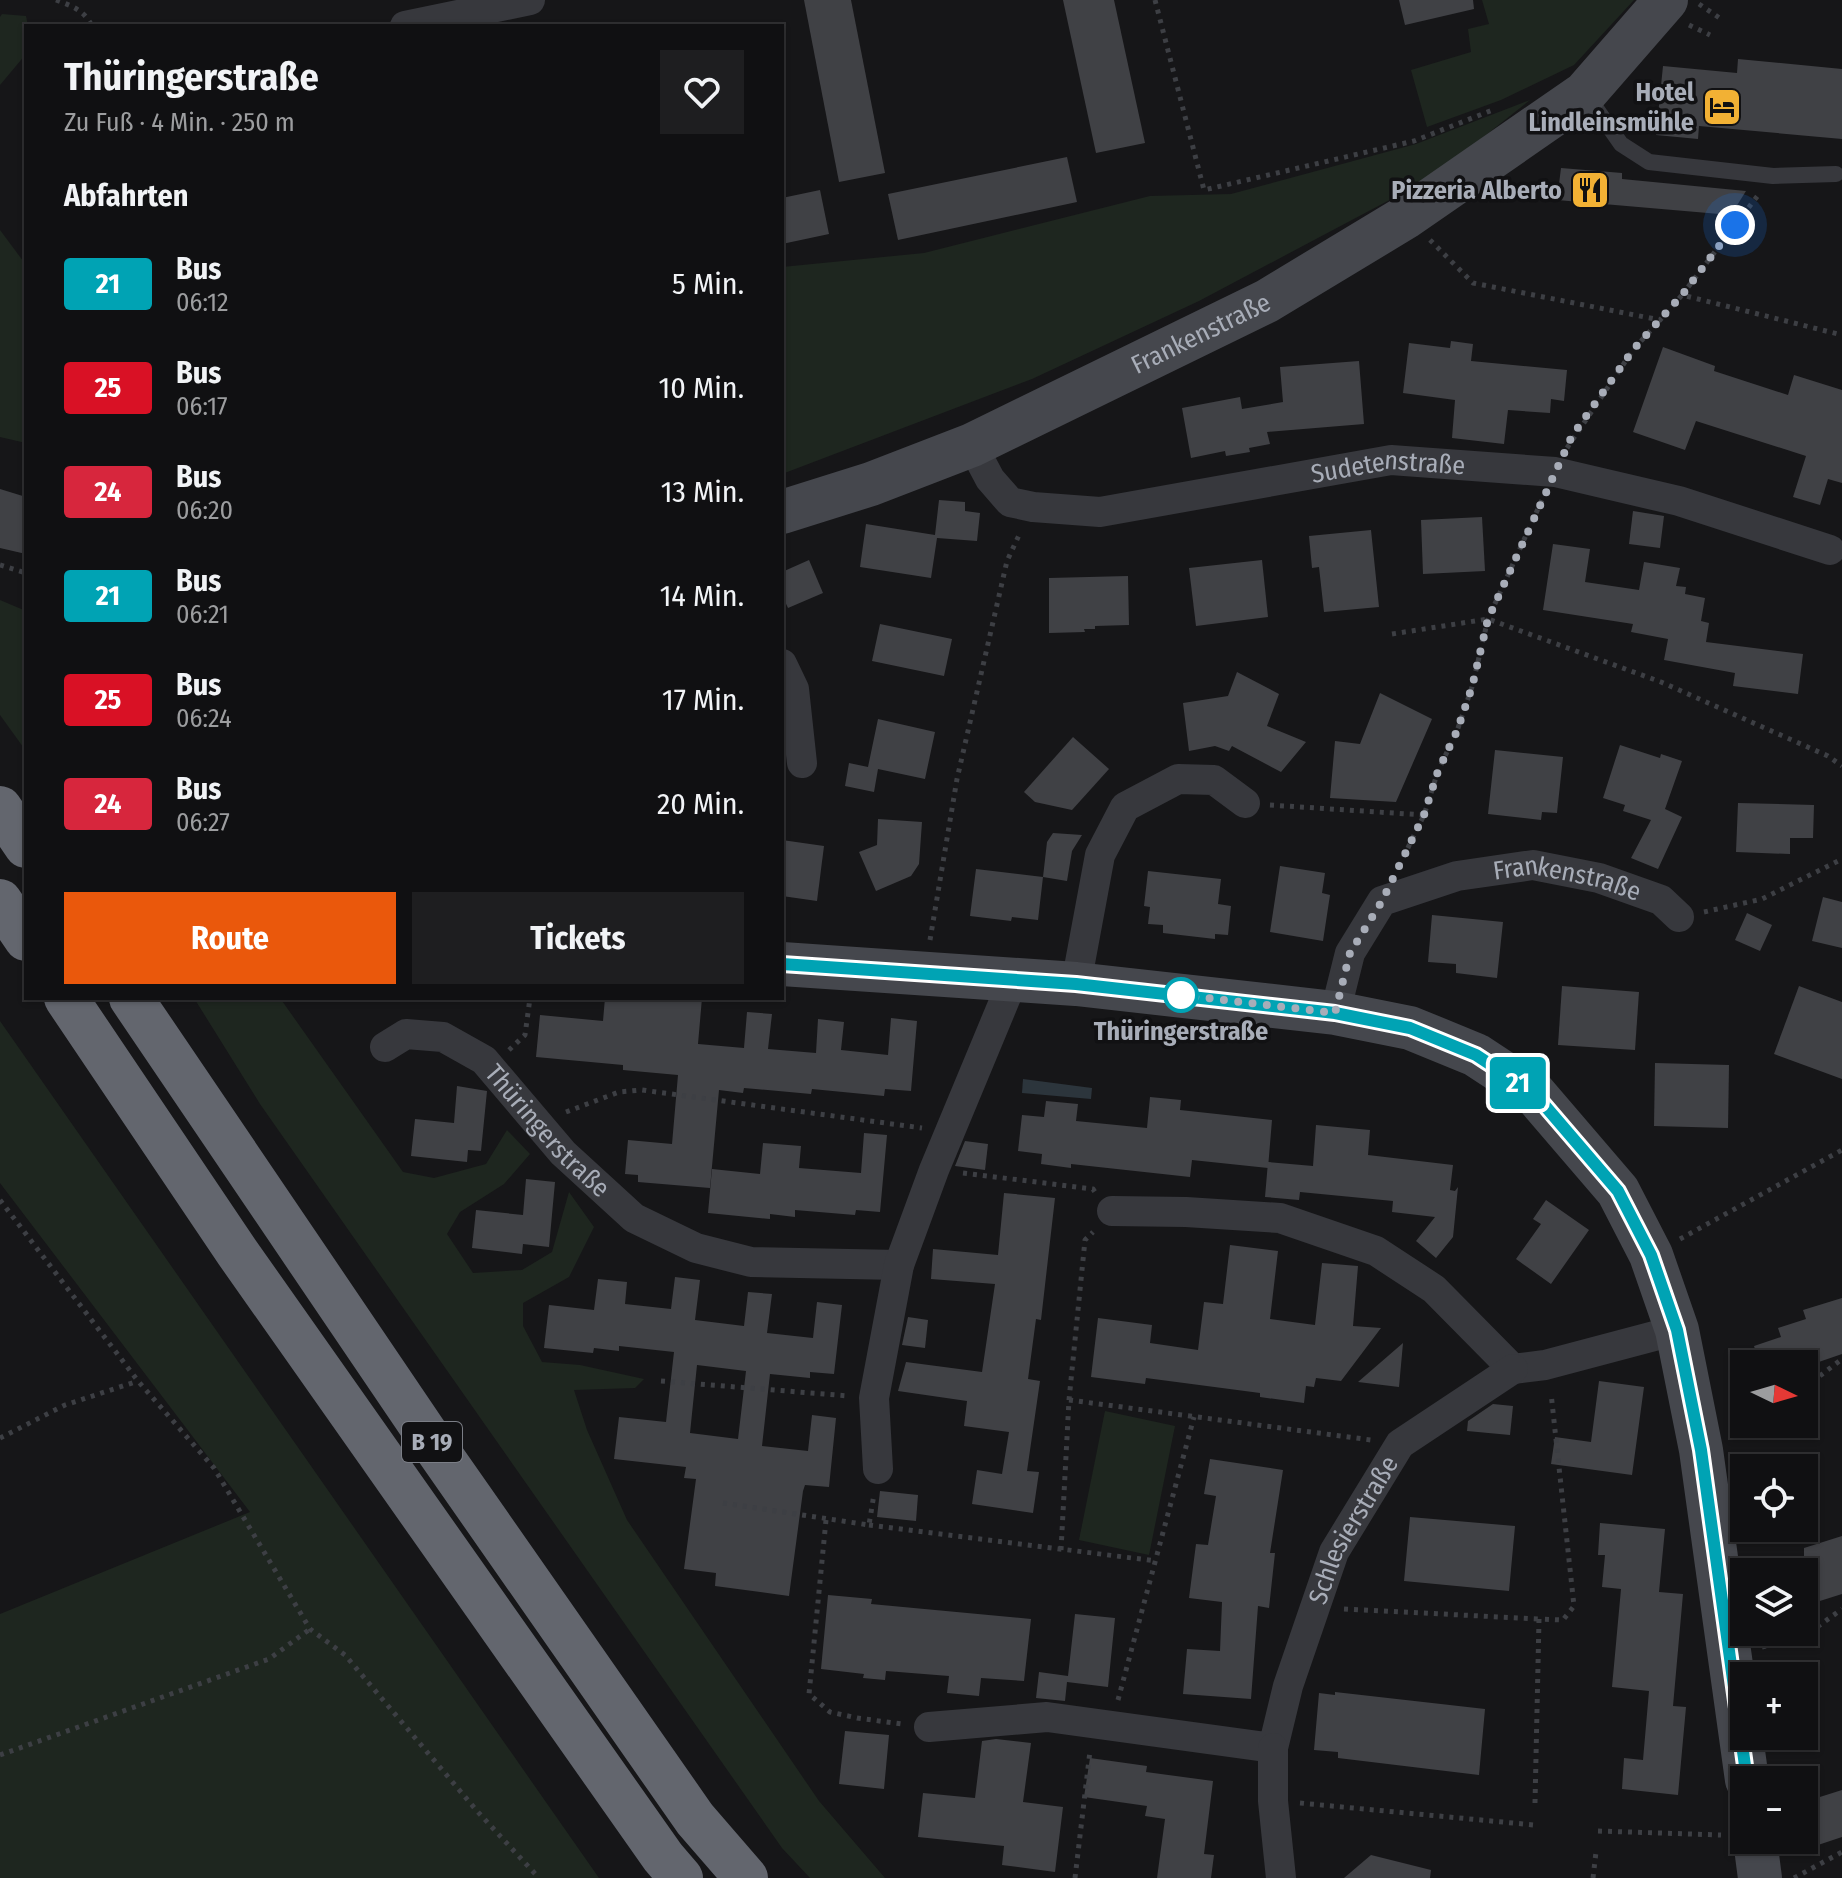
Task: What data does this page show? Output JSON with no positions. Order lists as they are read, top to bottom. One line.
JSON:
{"streets":{"highway":["B 19"],"street":["Frankenstraße","Sudetenstraße","Thüringerstraße","Schlesierstraße"]},"crossings":[["Frankenstraße","Sudetenstraße"]],"places":{"hotel":["Hotel Lindleinsmühle"],"restaurant":["Pizzeria Alberto"],"other":["Thüringerstraße"]},"lines":["bus line 21"],"north":"right","page":{"on_map":"21","heading":[["Thüringerstraße","Zu Fuß · 4 Min. · 250 m"],"Abfahrten"],"list":[{"mark":"21","name":"Bus","note":"06:12","value":"5 Min."},{"mark":"25","name":"Bus","note":"06:17","value":"10 Min."},{"mark":"24","name":"Bus","note":"06:20","value":"13 Min."},{"mark":"21","name":"Bus","note":"06:21","value":"14 Min."},{"mark":"25","name":"Bus","note":"06:24","value":"17 Min."},{"mark":"24","name":"Bus","note":"06:27","value":"20 Min."}],"buttons":["Route","Tickets"],"map_buttons":["+","−"]}}
